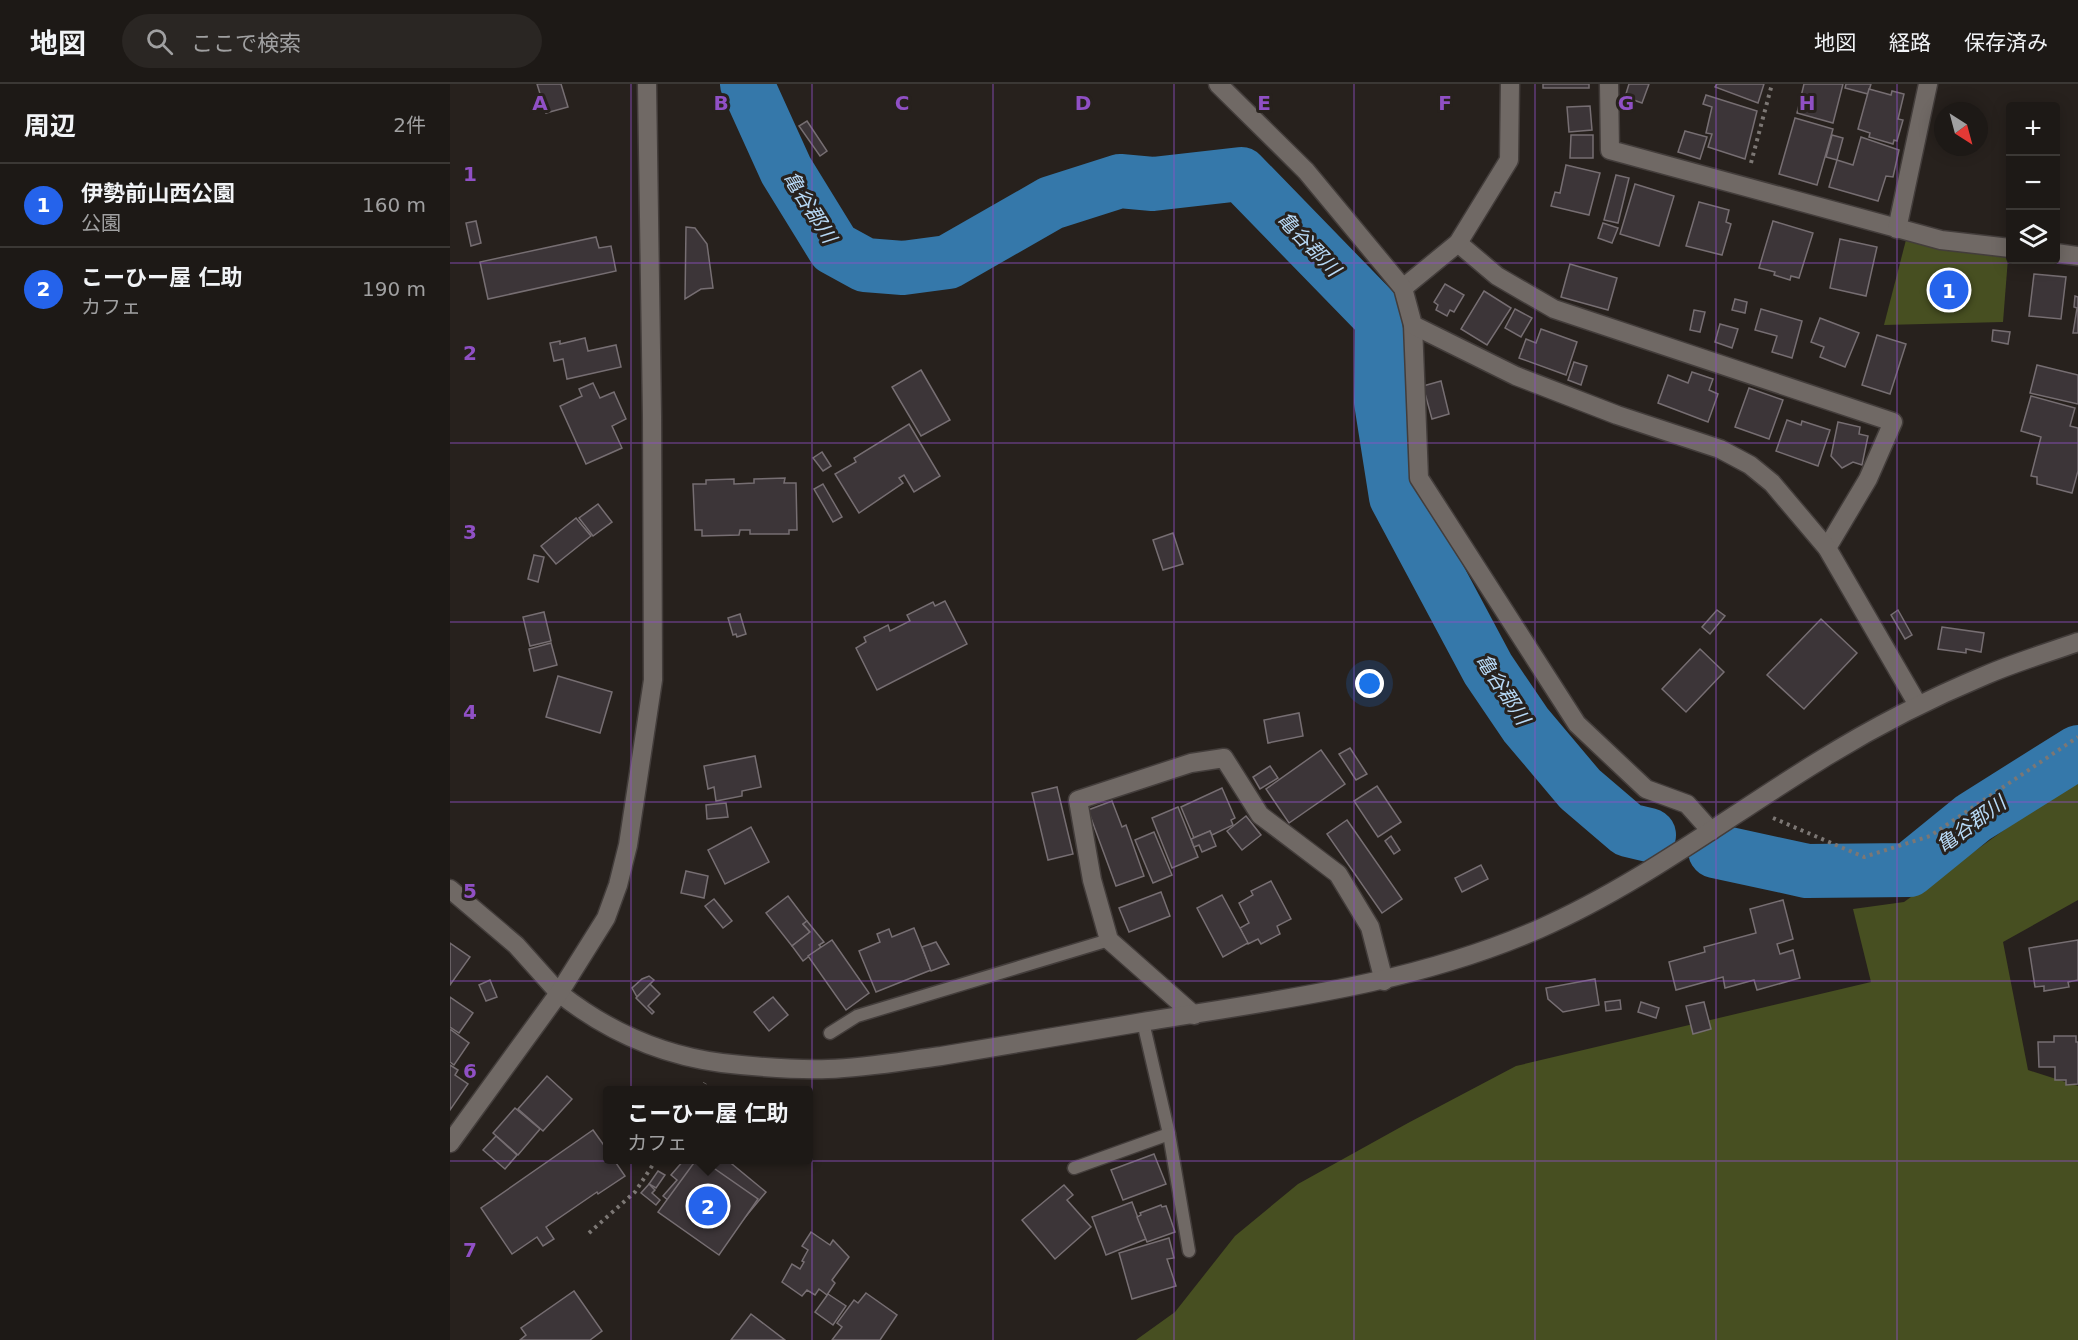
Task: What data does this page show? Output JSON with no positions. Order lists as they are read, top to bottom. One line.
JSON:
{"water":["亀谷郡川"],"north":"bottom right","page":{"header":"地図","search":"ここで検索","nav":["地図","経路","保存済み"],"heading":["周辺","2件"],"map_buttons":["+","−"],"list":[{"mark":"1","name":"伊勢前山西公園","note":"公園","value":"160 m"},{"mark":"2","name":"こーひー屋 仁助","note":"カフェ","value":"190 m"}],"pins":["1","2"],"popup":["こーひー屋 仁助","カフェ"]},"grid":{"columns":["A","B","C","D","E","F","G","H"],"rows":["1","2","3","4","5","6","7"]}}
